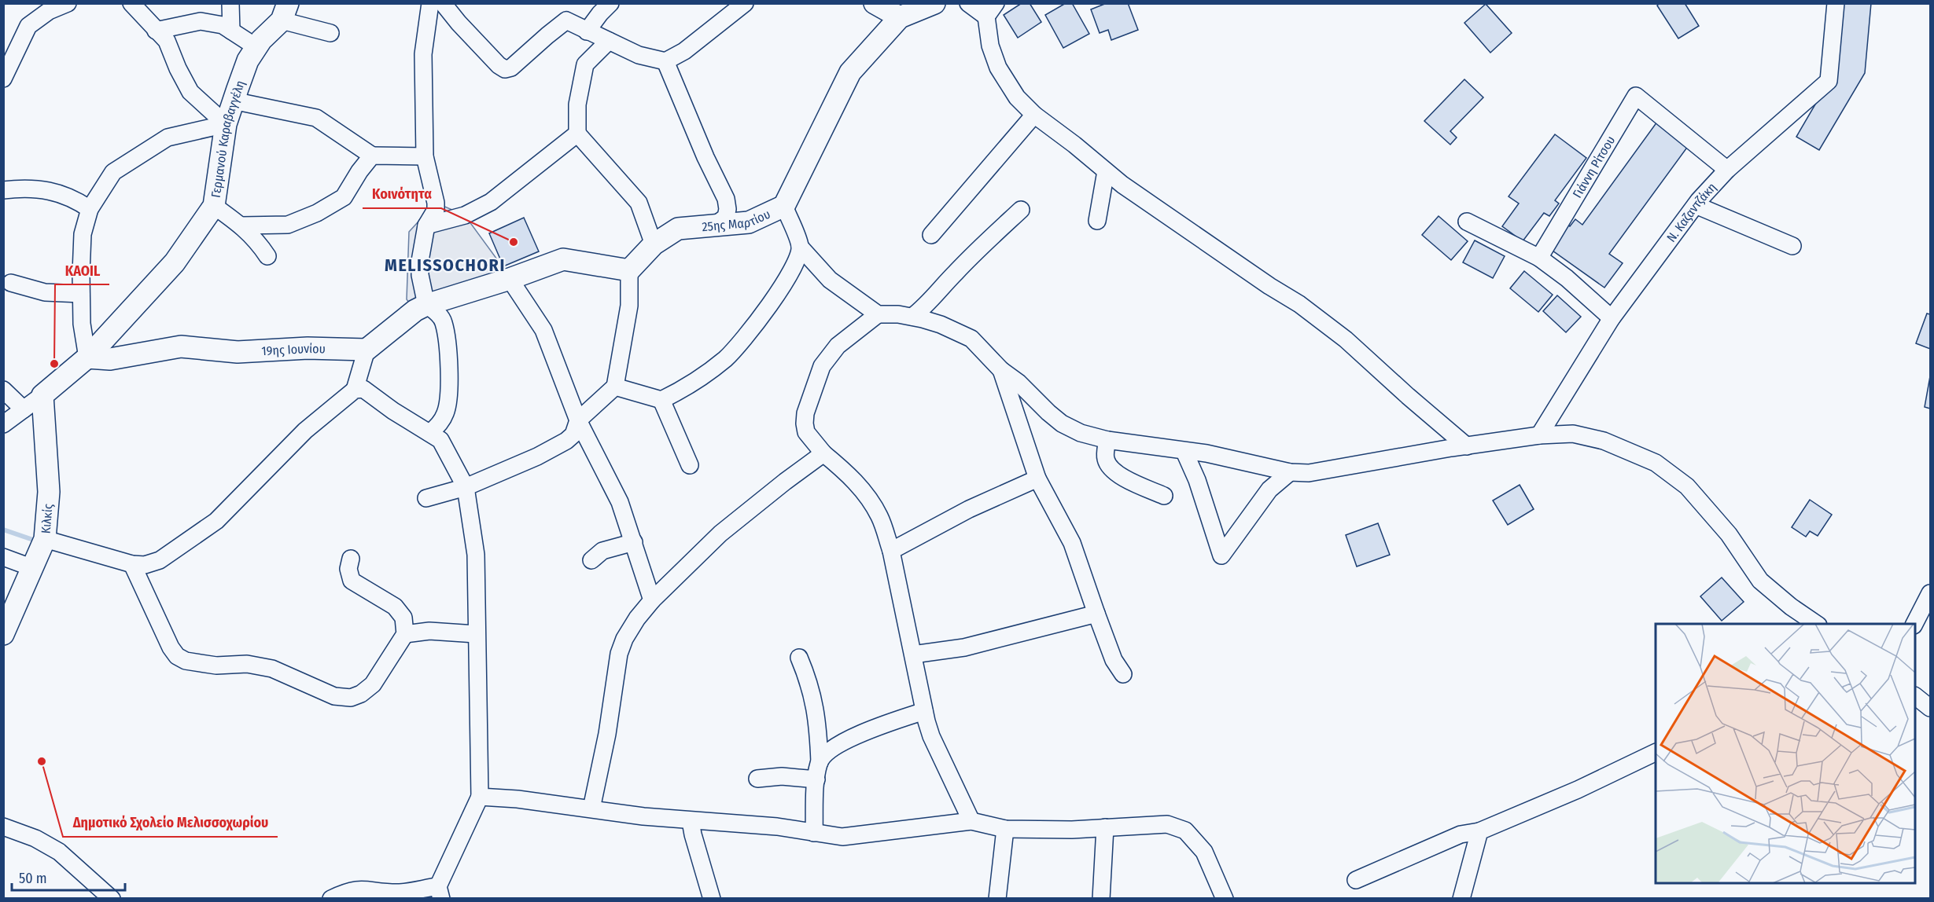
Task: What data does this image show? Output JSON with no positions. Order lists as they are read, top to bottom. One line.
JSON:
{"streets":{"main road":["Γερμανού Καραβαγγέλη","25ης Μαρτίου","19ης Ιουνίου","Κιλκίς"],"street":["Γιάννη Ρίτσου","Ν. Καζαντζάκη"]},"crossings":[["Γερμανού Καραβαγγέλη","19ης Ιουνίου"],["Γερμανού Καραβαγγέλη","Κιλκίς"],["Γιάννη Ρίτσου","Ν. Καζαντζάκη"]],"districts":["MELISSOCHORI"],"places":["Κοινότητα","KAOIL","Δημοτικό Σχολείο Μελισσοχωρίου"],"scale_bar":"50 m"}
